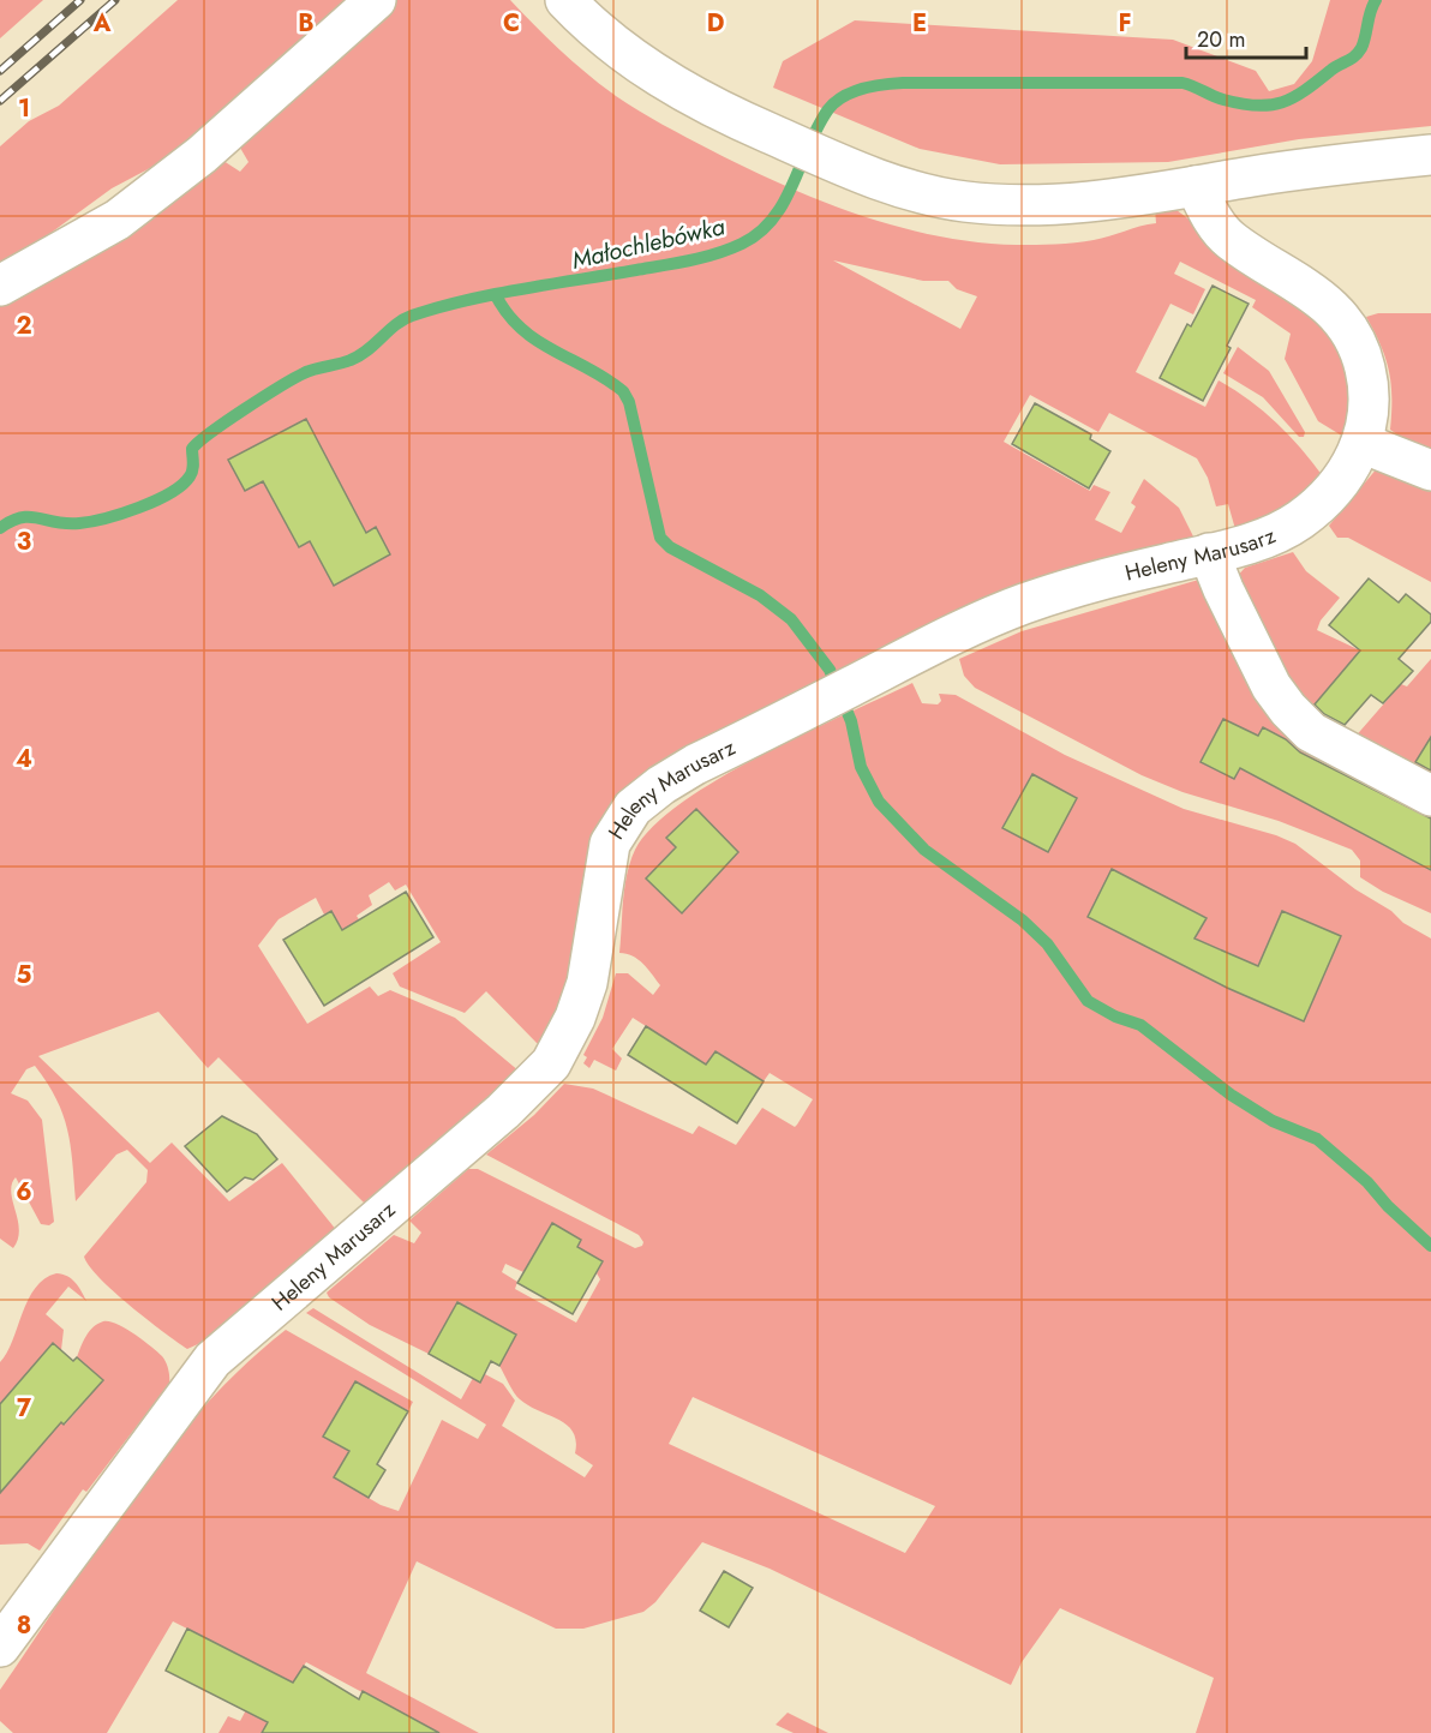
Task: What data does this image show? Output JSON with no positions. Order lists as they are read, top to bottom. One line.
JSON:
{"streets":{"street":["Heleny Marusarz"]},"water":["Małochlebówka"],"scale_bar":"20 m","grid":{"columns":["A","B","C","D","E","F"],"rows":["1","2","3","4","5","6","7","8"]}}
